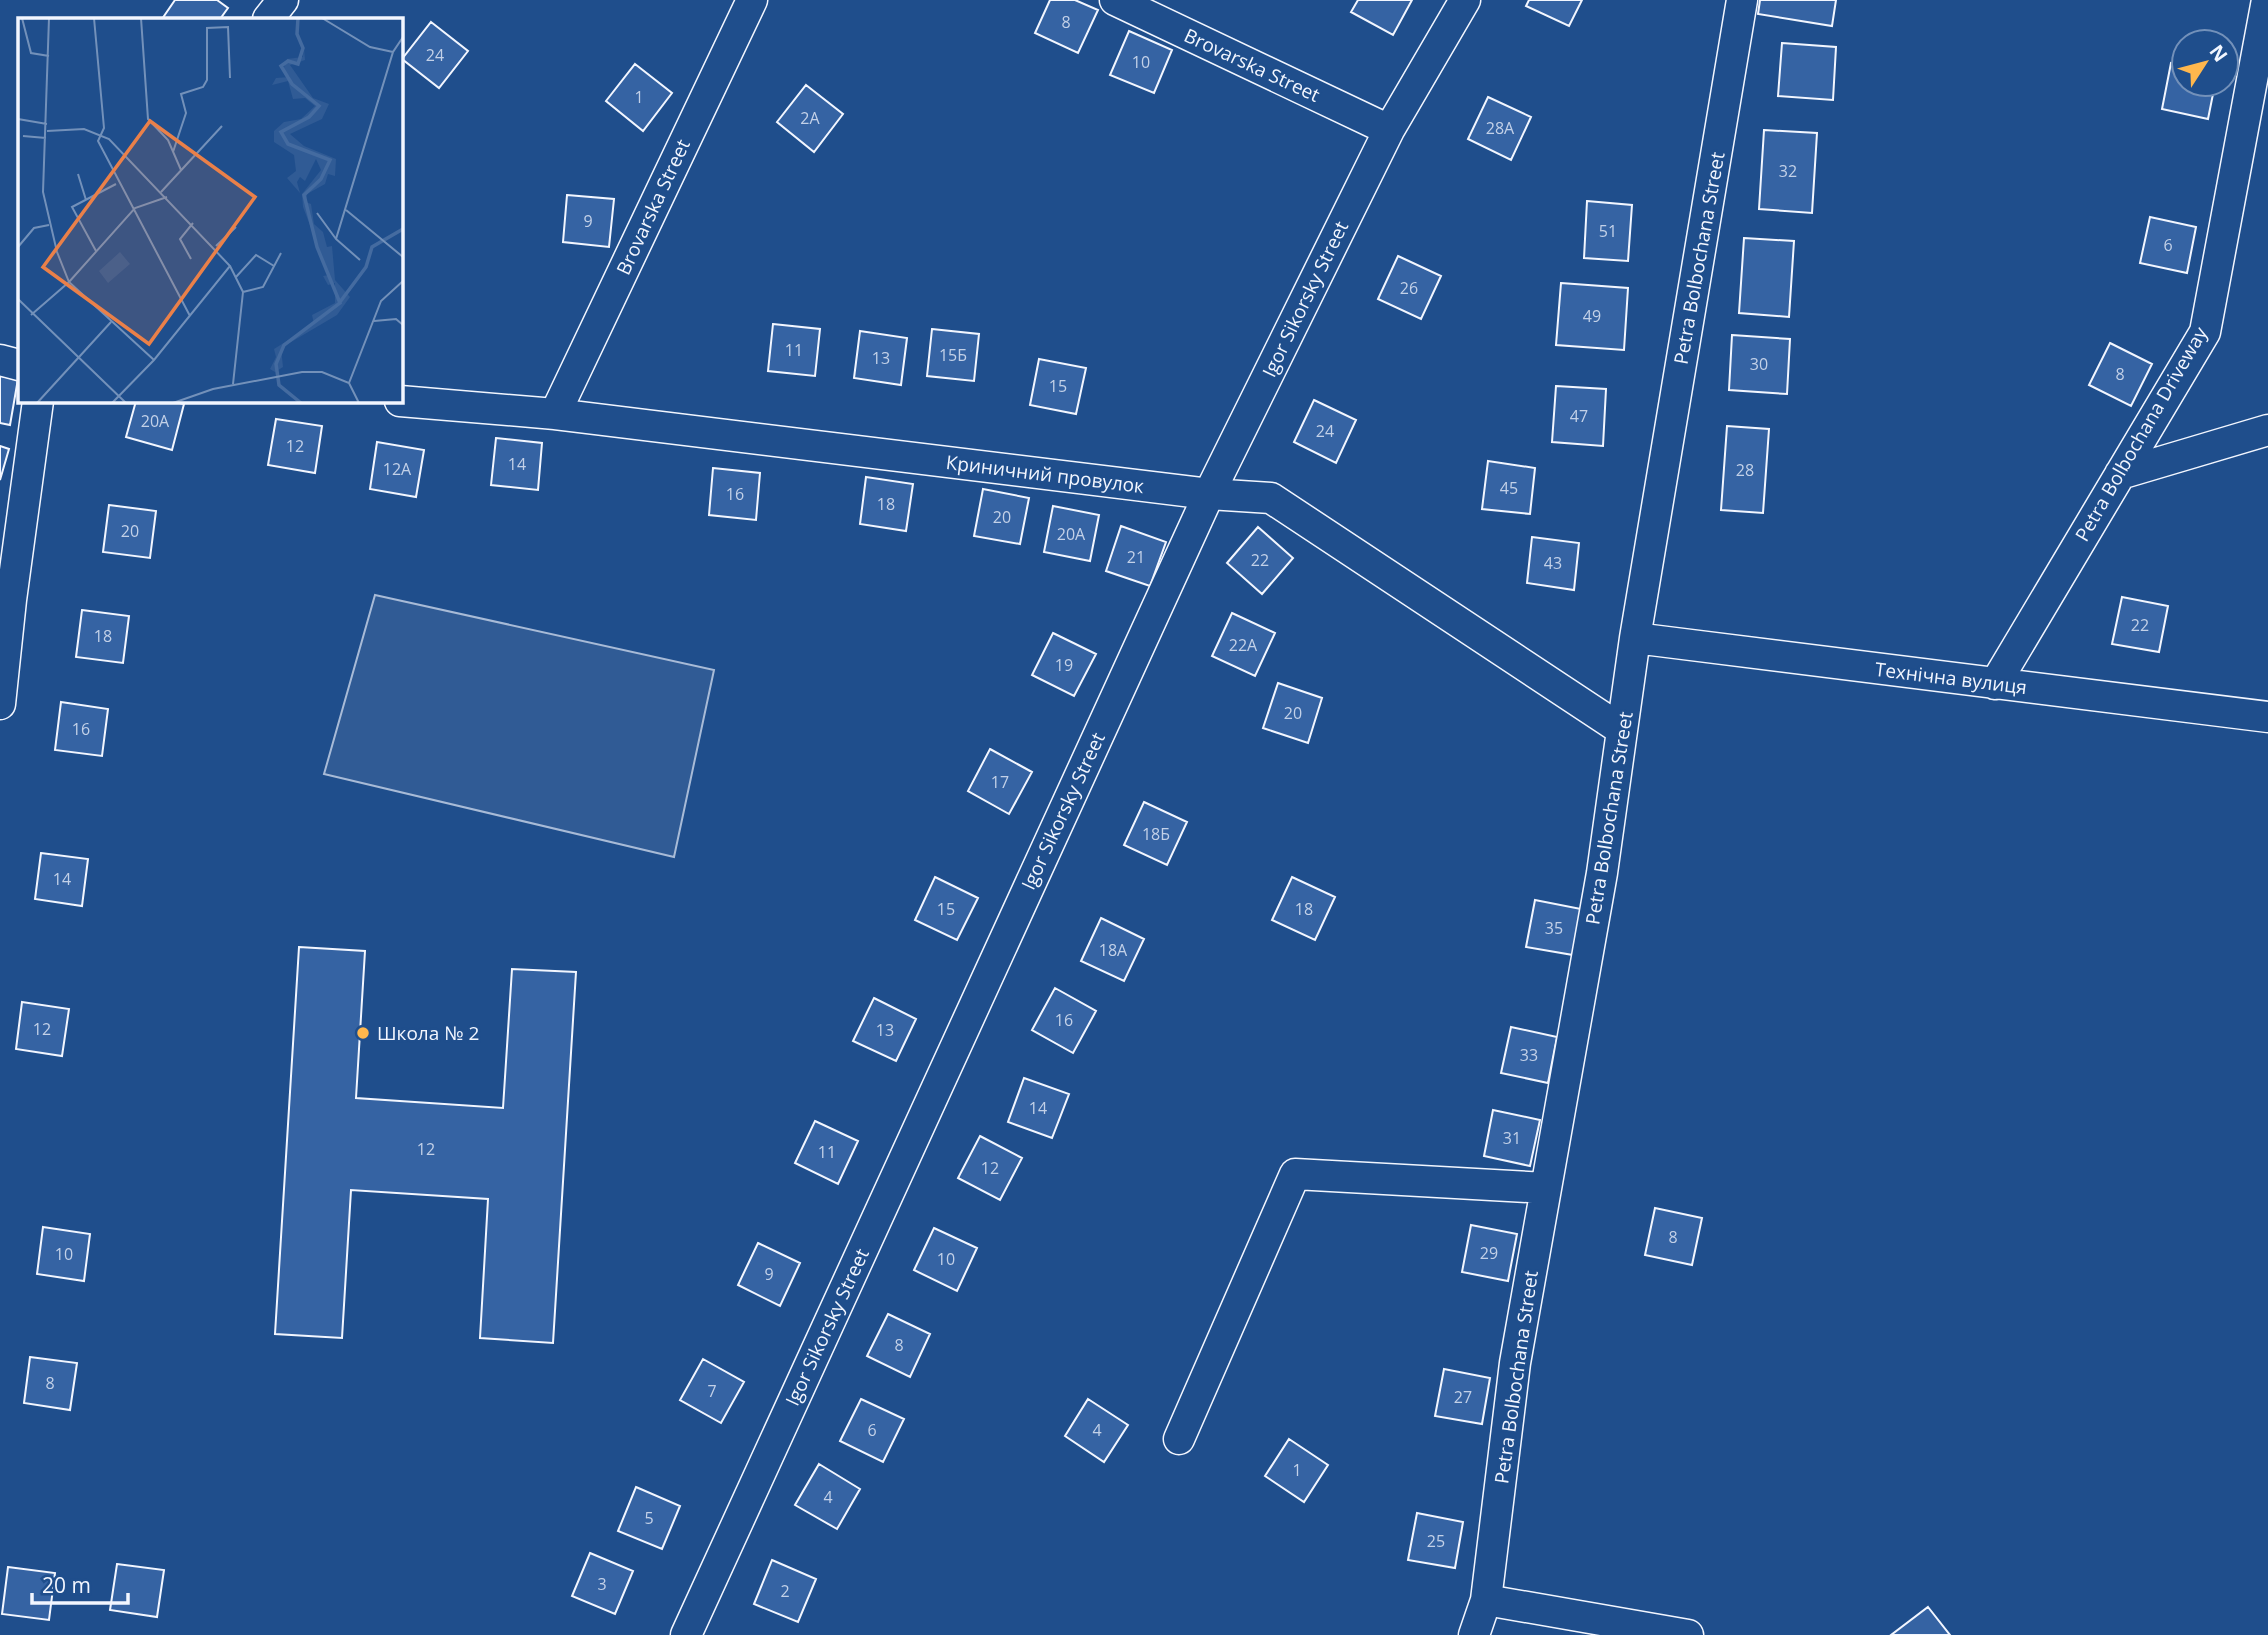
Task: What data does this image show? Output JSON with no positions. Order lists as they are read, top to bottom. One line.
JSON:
{"streets":{"street":["Brovarska Street","Petra Bolbochana Street","Igor Sikorsky Street","Petra Bolbochana Driveway","Криничний провулок","Технічна вулиця"]},"crossings":[["Brovarska Street","Igor Sikorsky Street"],["Brovarska Street","Криничний провулок"],["Petra Bolbochana Street","Криничний провулок"],["Petra Bolbochana Street","Технічна вулиця"],["Igor Sikorsky Street","Криничний провулок"],["Petra Bolbochana Driveway","Технічна вулиця"]],"places":["Школа № 2"],"house_numbers":["8","24","10","1","2А","28А","32","9","51","6","26","49","11","15Б","13","30","8","15","47","20А","24","12","14","12А","28","45","16","18","20","20","20А","21","22","43","22","18","22А","19","20","16","17","18Б","14","15","18","35","18А","16","12","13","33","14","31","12","11","12","8","29","10","10","9","8","8","7","27","6","4","1","4","5","25","3","2"],"scale_bar":"20 m","north":"top right"}
